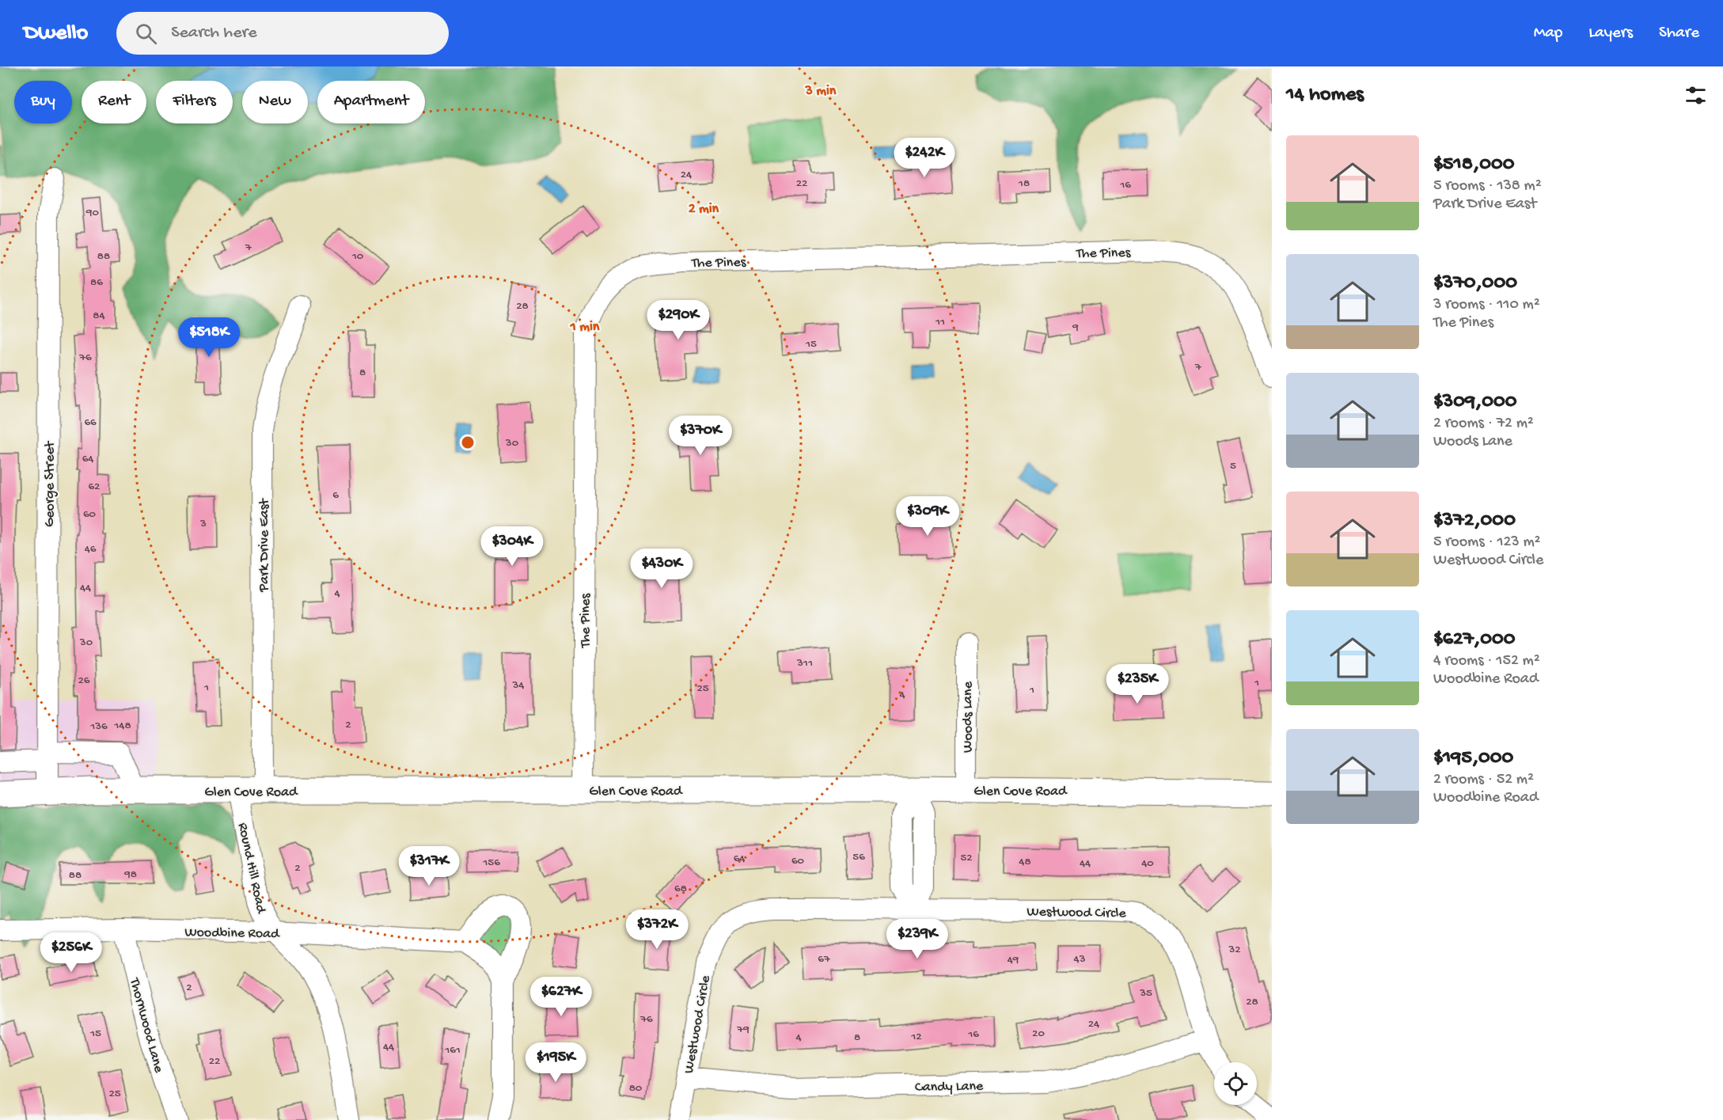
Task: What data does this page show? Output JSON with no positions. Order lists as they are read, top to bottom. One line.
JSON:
{"streets":{"main road":["Glen Cove Road"],"street":["The Pines","George Street","Park Drive East","Woods Lane","Round Hill Road","Westwood Circle","Woodbine Road","Thornwood Lane","Candy Lane"]},"crossings":[["The Pines","Glen Cove Road"],["George Street","Glen Cove Road"],["Park Drive East","Glen Cove Road"],["Park Drive East","Round Hill Road"],["Woods Lane","Glen Cove Road"],["Glen Cove Road","Round Hill Road"],["Round Hill Road","Woodbine Road"],["Westwood Circle","Candy Lane"],["Woodbine Road","Thornwood Lane"]],"house_numbers":["24","22","18","16","90","7","88","10","86","28","84","11","9","15","76","7","8","66","30","64","5","62","6","60","3","46","44","4","30","311","26","1","34","1","25","1","4","2","148","136","56","52","64","60","48","156","44","40","2","98","88","68","32","67","43","49","2","35","28","76","24","79","15","20","16","12","4","8","44","161","22","80","25"],"page":{"header":"Dwello","search":"Search here","nav":["Map","Layers","Share"],"heading":"14 homes","chip":["Buy","Rent","Filters","New","Apartment"],"list":[{"name":"$518,000","note":"5 rooms · 138 m² · Park Drive East"},{"name":"$370,000","note":"3 rooms · 110 m² · The Pines"},{"name":"$309,000","note":"2 rooms · 72 m² · Woods Lane"},{"name":"$372,000","note":"5 rooms · 123 m² · Westwood Circle"},{"name":"$627,000","note":"4 rooms · 152 m² · Woodbine Road"},{"name":"$195,000","note":"2 rooms · 52 m² · Woodbine Road"}],"price":["$242K","$290K","$518K","$370K","$309K","$304K","$430K","$235K","$317K","$372K","$239K","$256K","$627K","$195K"]},"rings":["3 min","2 min","1 min"]}
